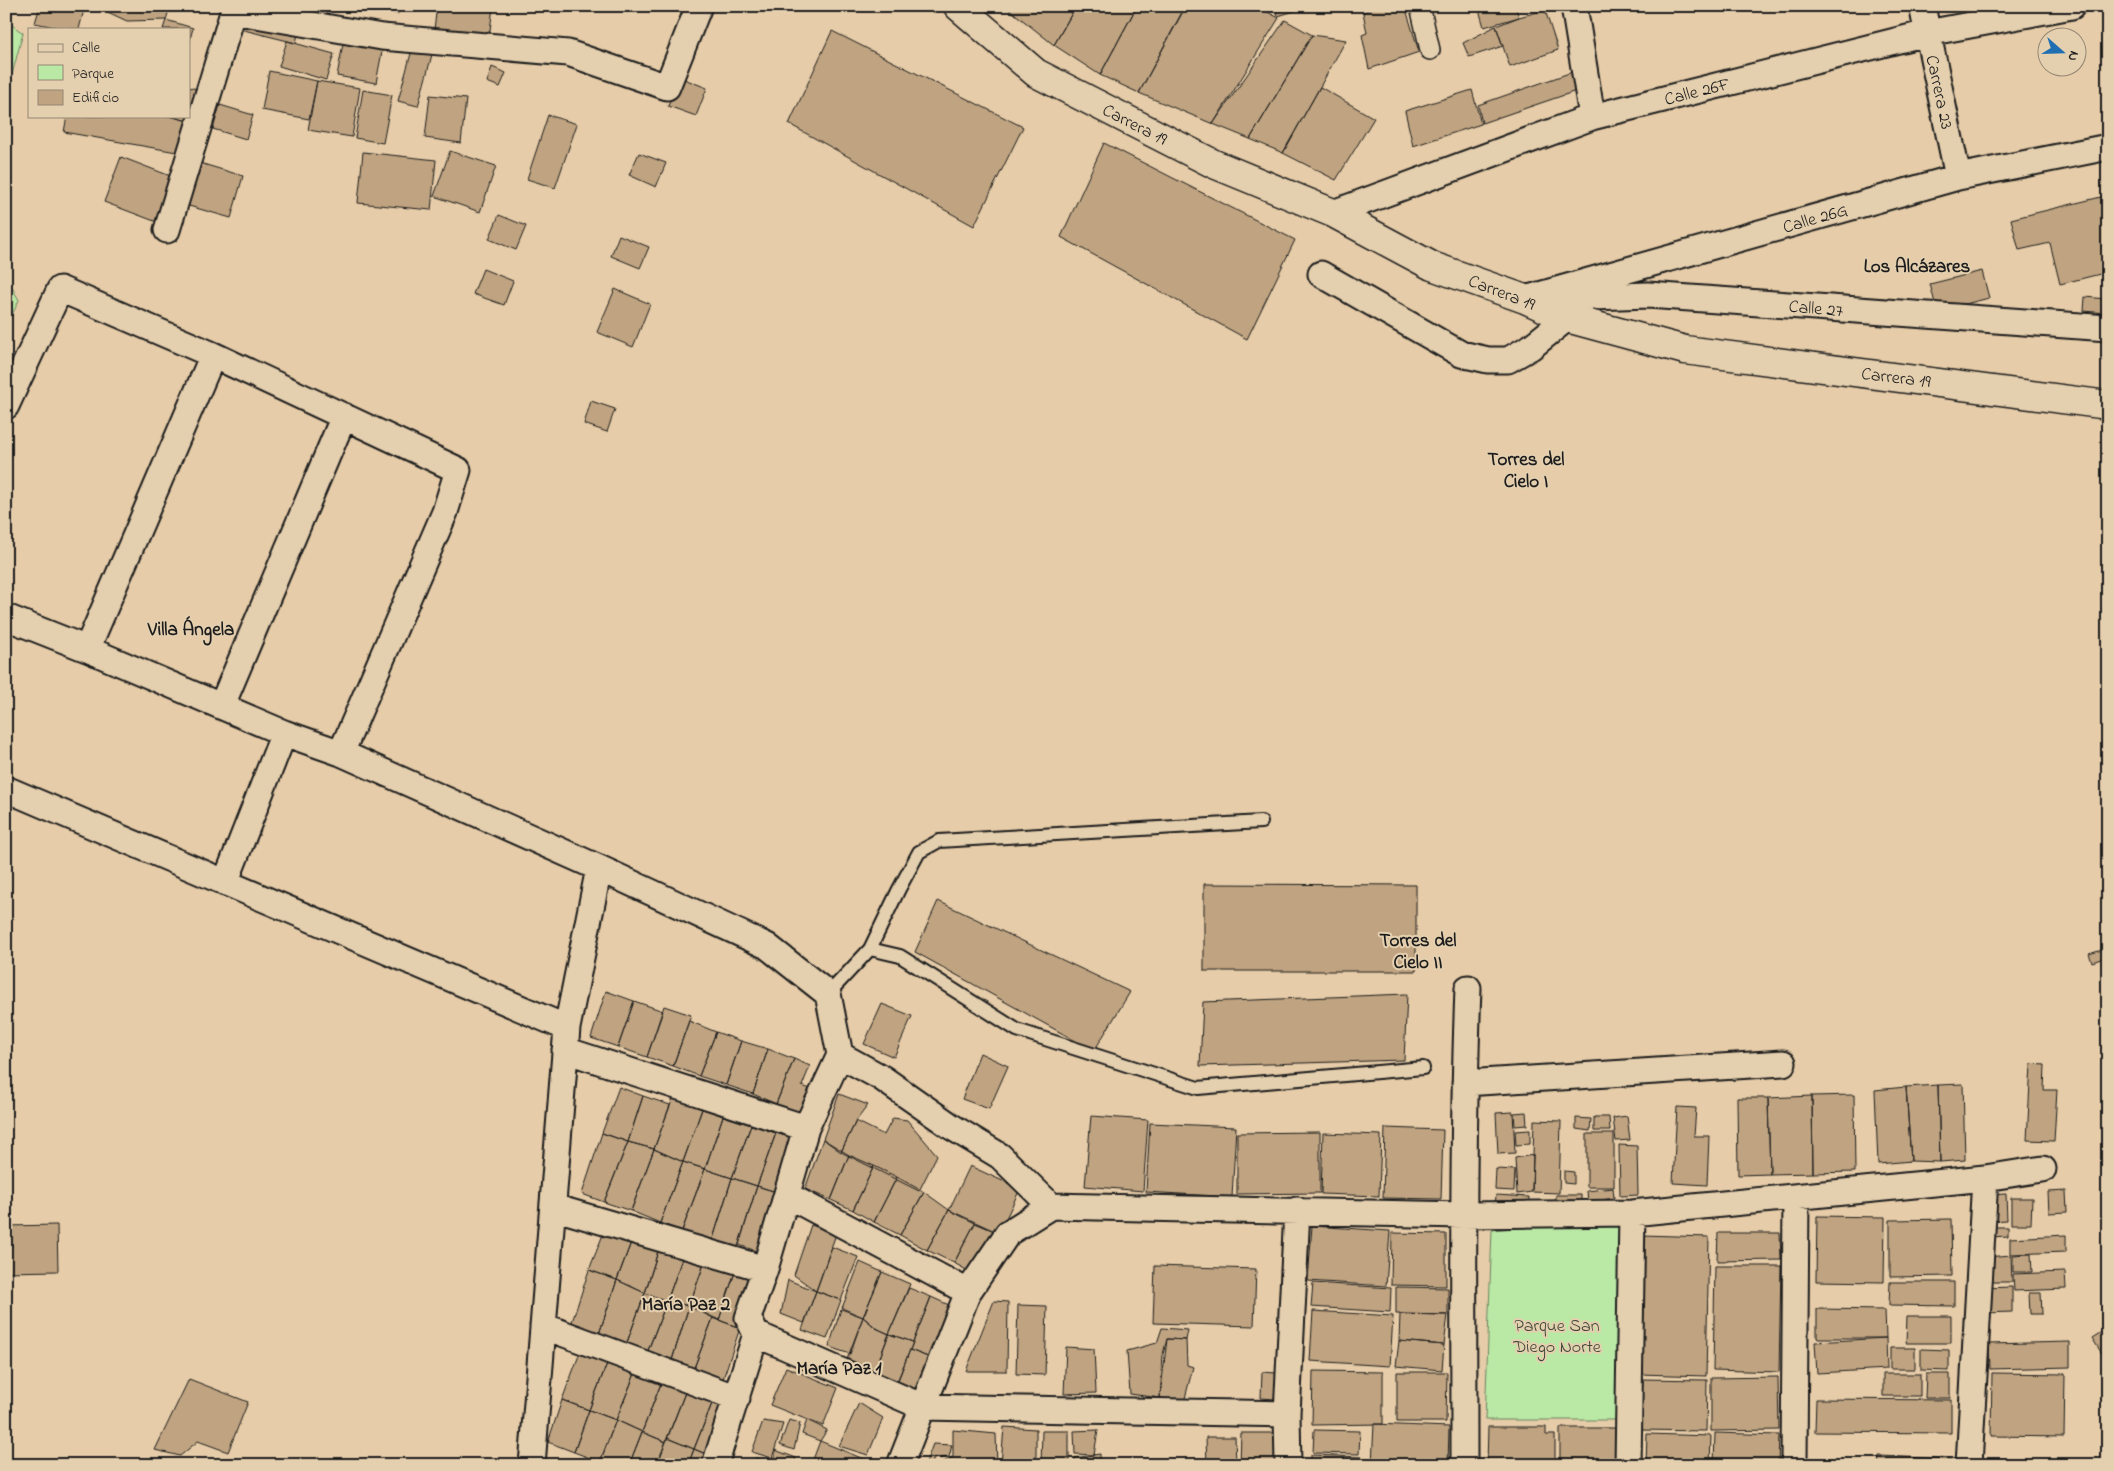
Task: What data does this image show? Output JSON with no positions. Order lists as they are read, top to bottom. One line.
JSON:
{"streets":{"street":["Calle 26F","Carrera 23","Carrera 19","Calle 26G","Calle 27"]},"crossings":[["Calle 26F","Carrera 23"],["Calle 26F","Carrera 19"],["Carrera 23","Calle 26G"],["Carrera 19","Calle 26G"],["Carrera 19","Calle 27"],["Calle 26G","Calle 27"]],"districts":["Los Alcázares","Torres del Cielo I","Villa Ángela","Torres del Cielo II","María Paz 2","María Paz 1"],"parks":["Parque San Diego Norte"],"legend":["Calle","Parque","Edificio"],"north":"right"}
